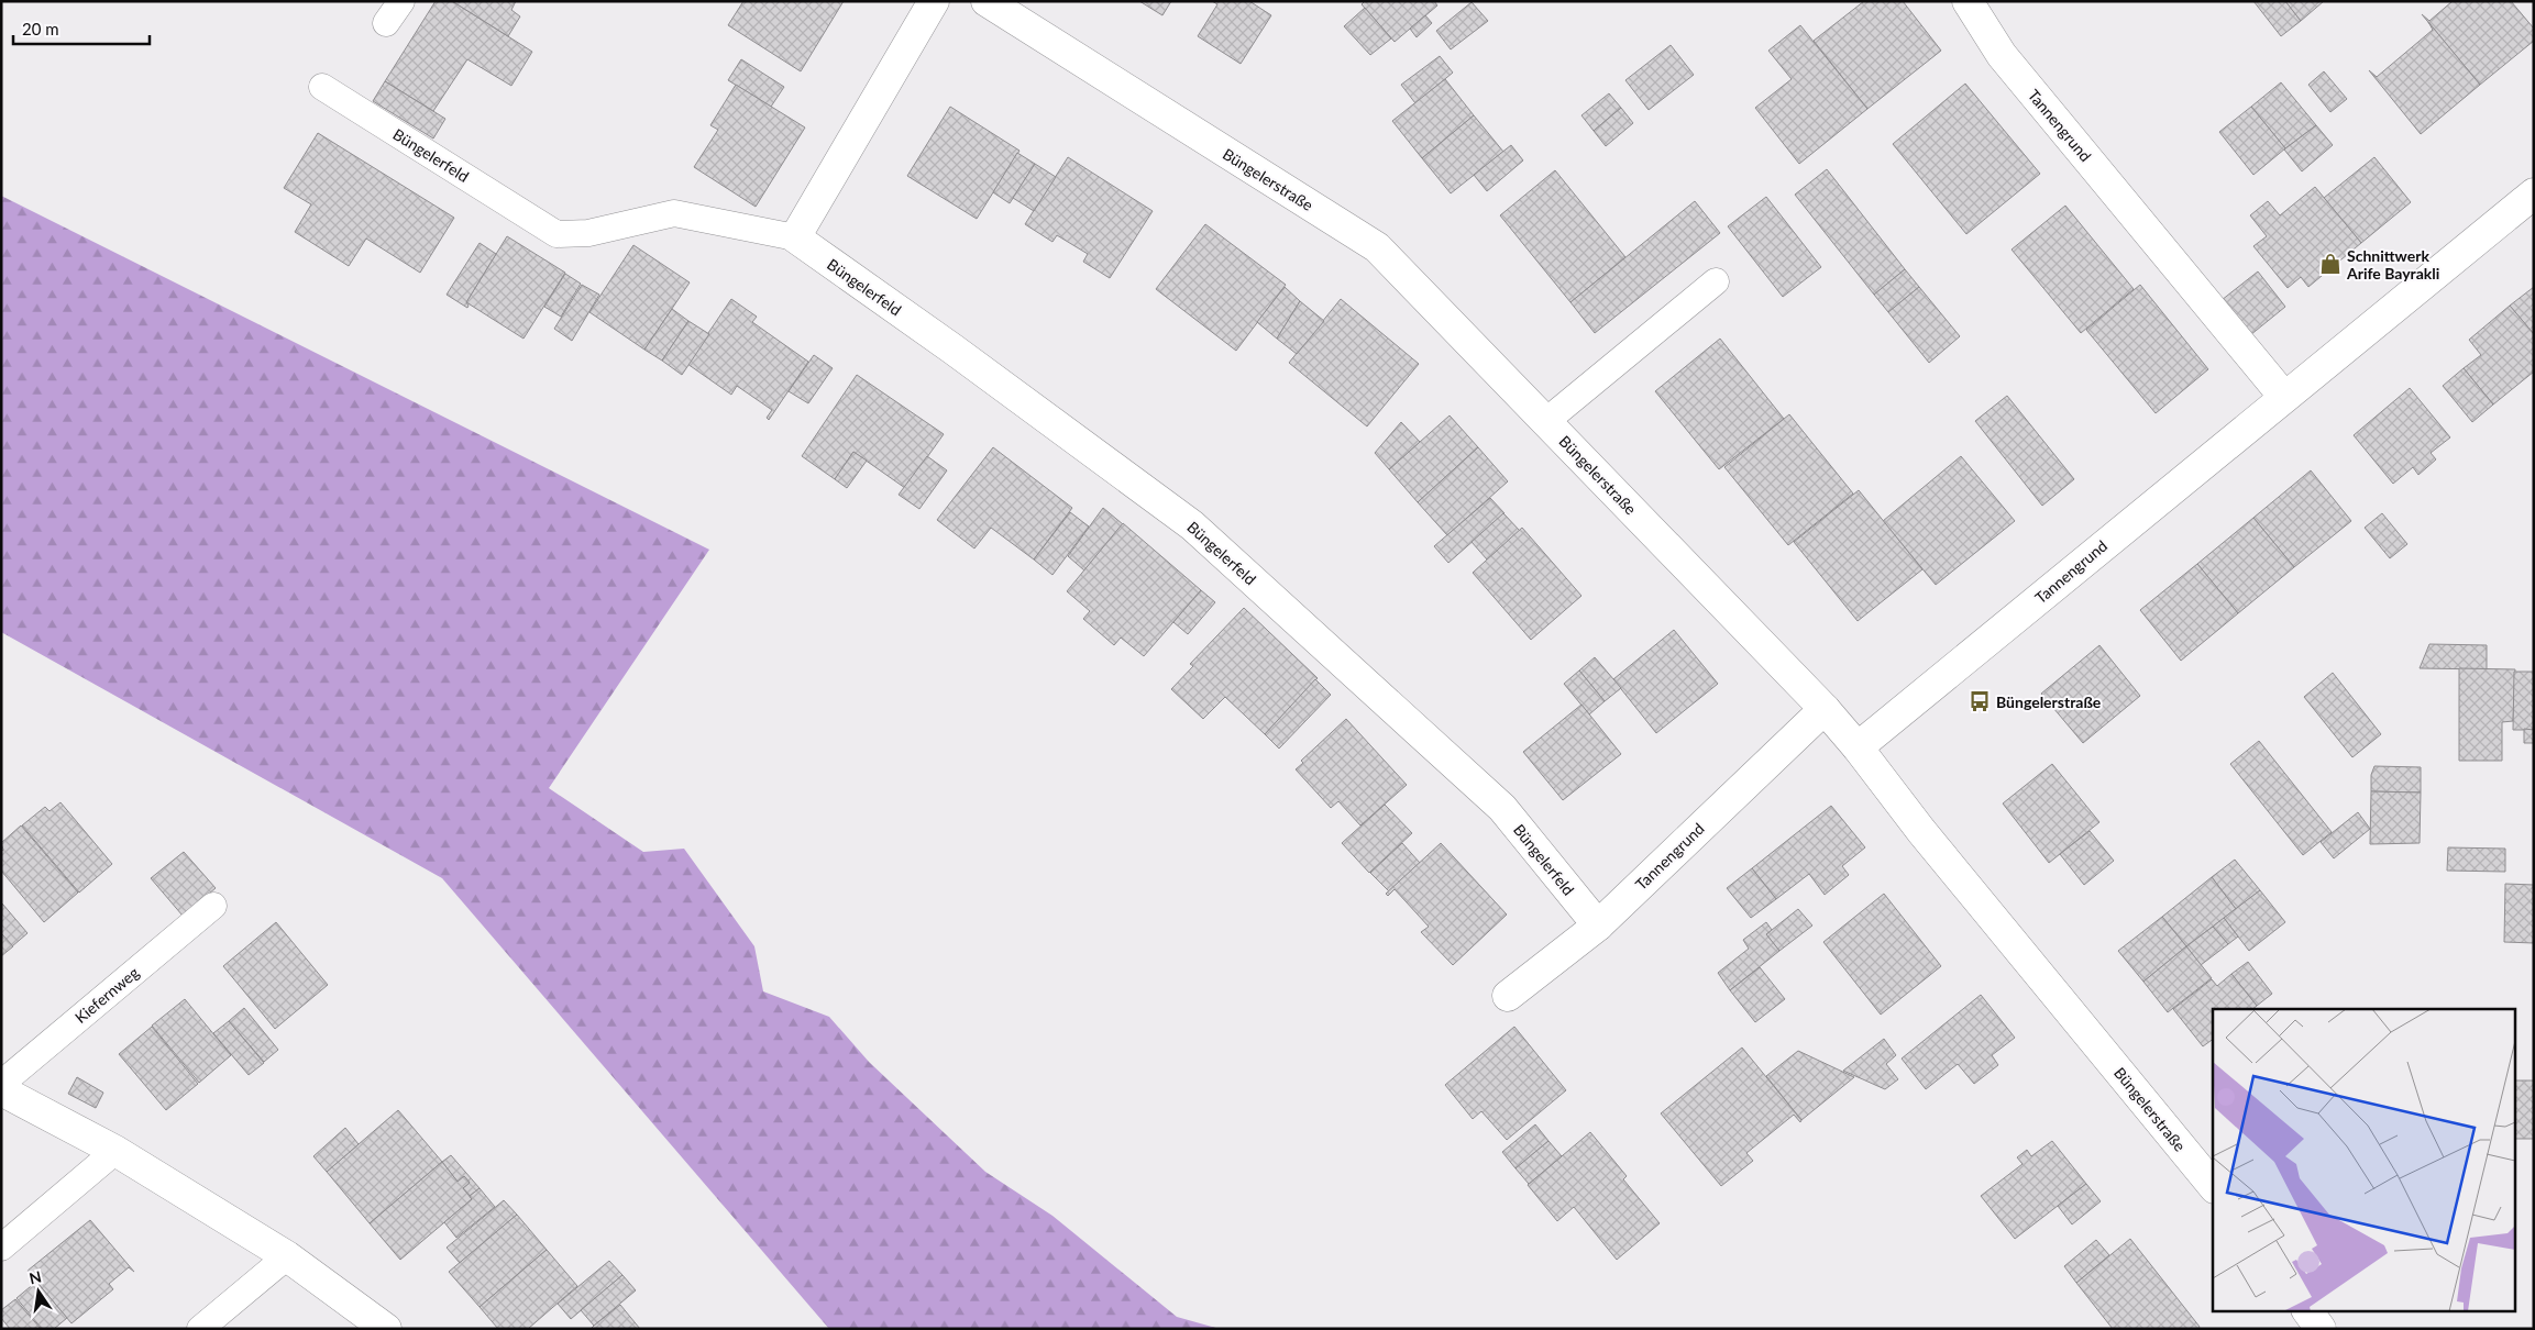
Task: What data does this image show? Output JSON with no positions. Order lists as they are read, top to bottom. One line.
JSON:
{"streets":{"street":["Tannengrund","Büngelerfeld","Büngelerstraße"],"lane":["Kiefernweg"]},"crossings":[["Tannengrund","Büngelerfeld"],["Tannengrund","Büngelerstraße"]],"places":{"shop":["Schnittwerk Arife Bayrakli"],"bus stop":["Büngelerstraße"]},"scale_bar":"20 m","north":"top"}
